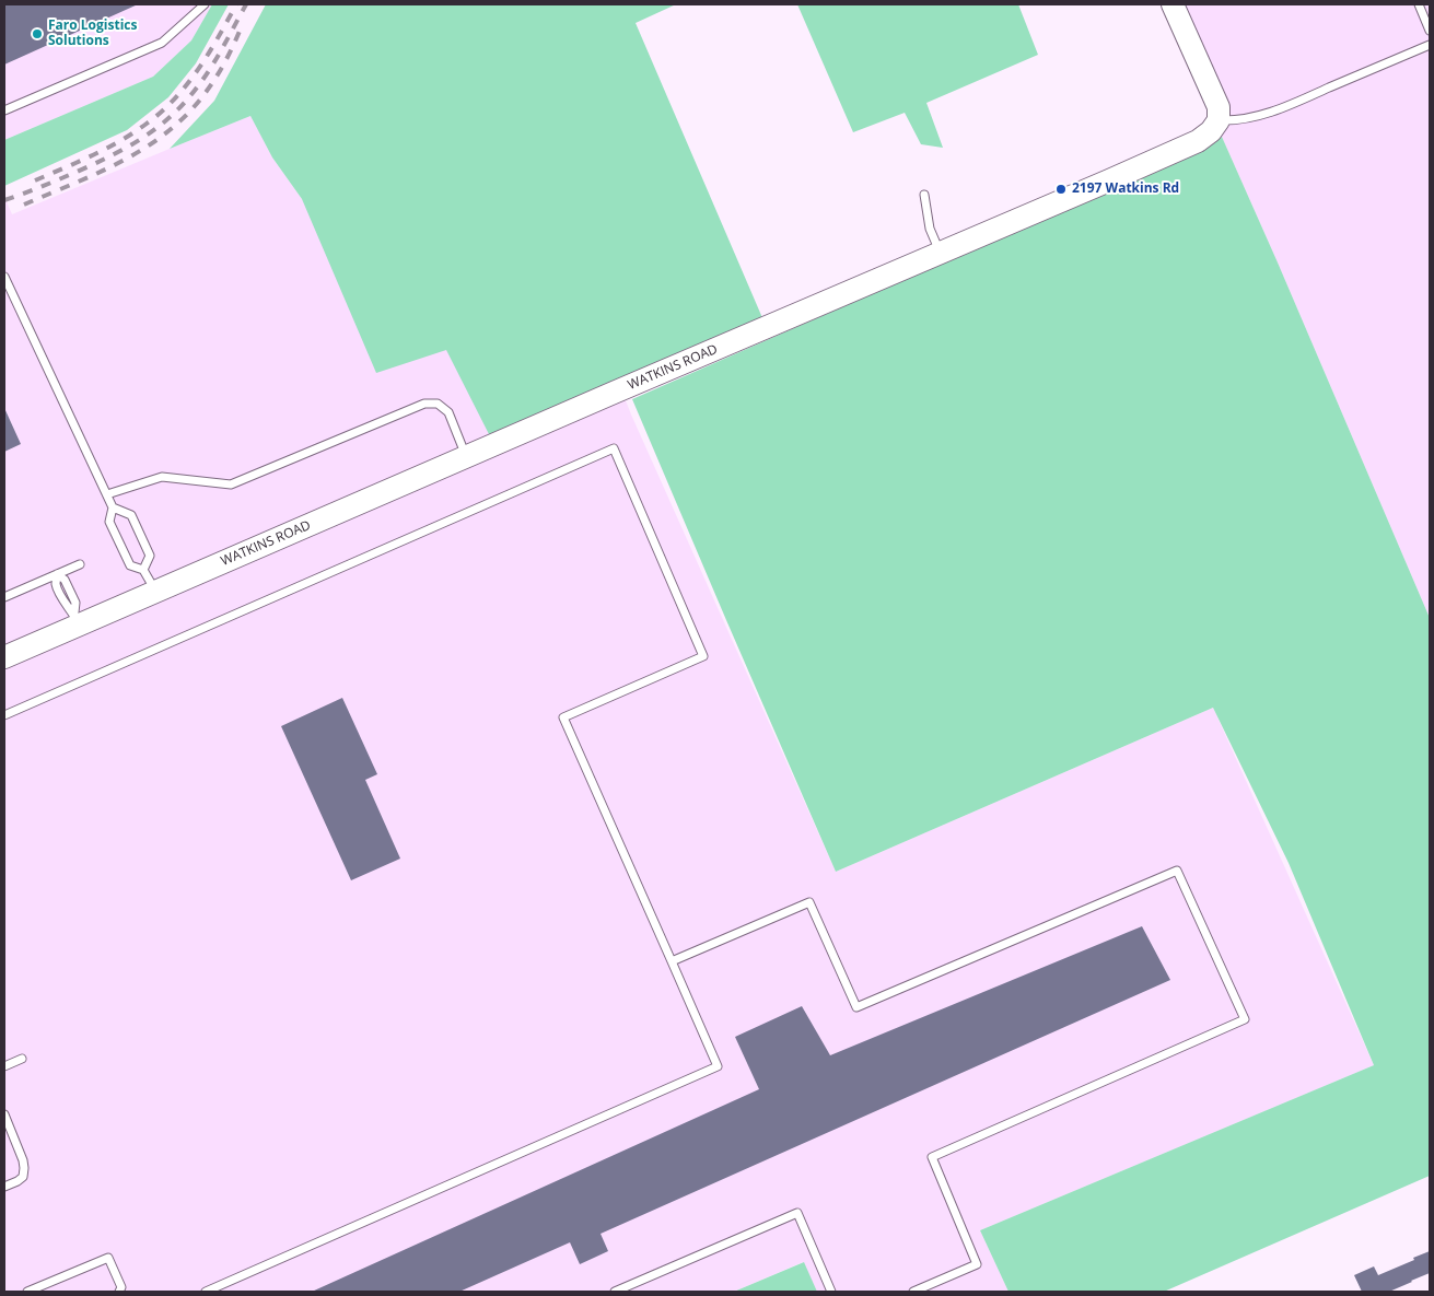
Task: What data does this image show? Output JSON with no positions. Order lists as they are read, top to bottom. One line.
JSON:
{"streets":{"street":["WATKINS ROAD"]},"places":["Faro Logistics Solutions","2197 Watkins Rd"]}
